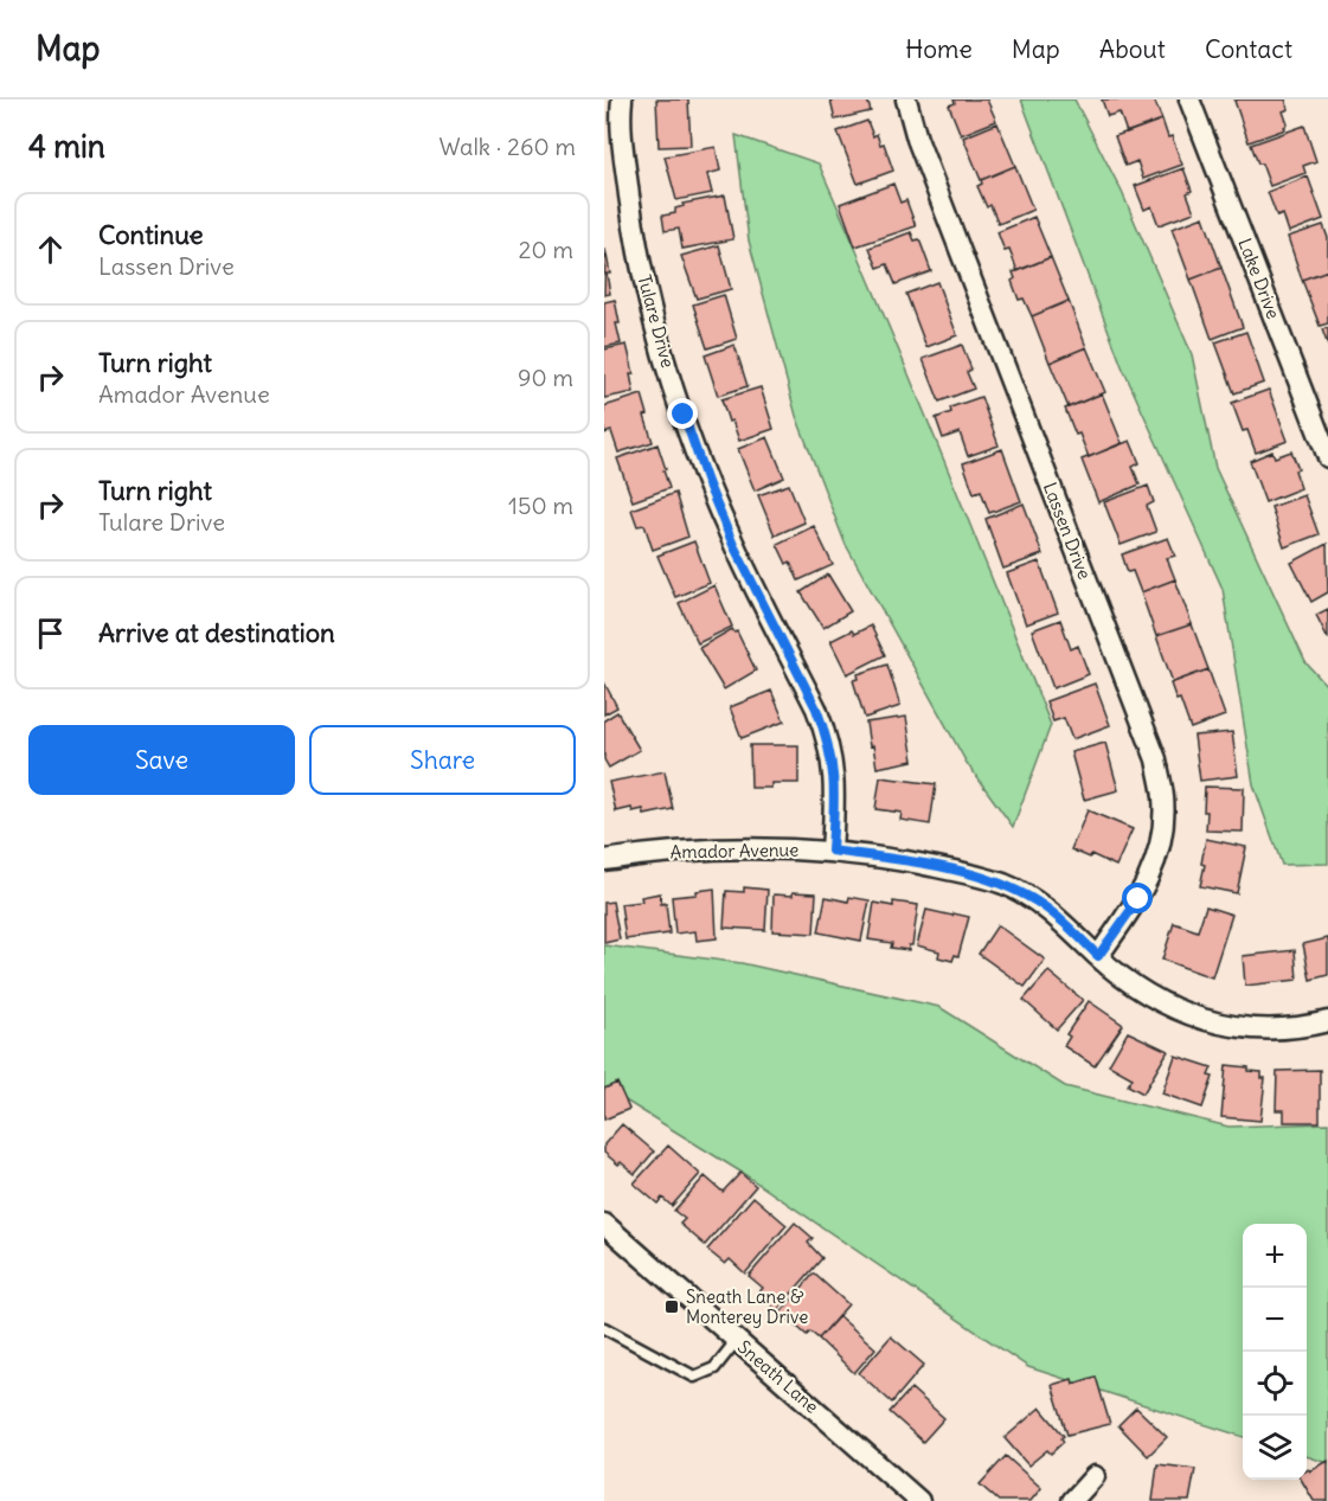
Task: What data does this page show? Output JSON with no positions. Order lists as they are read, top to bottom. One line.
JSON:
{"streets":{"street":["Lake Drive","Tulare Drive","Lassen Drive","Amador Avenue","Sneath Lane"]},"crossings":[["Tulare Drive","Amador Avenue"],["Lassen Drive","Amador Avenue"]],"places":{"transit":["Sneath Lane & Monterey Drive"]},"page":{"header":"Map","nav":["Home","Map","About","Contact"],"heading":["4 min","Walk · 260 m"],"list":[["Continue","Lassen Drive","20 m"],["Turn right","Amador Avenue","90 m"],["Turn right","Tulare Drive","150 m"],"Arrive at destination"],"buttons":["Save","Share"],"map_buttons":["+","−"]}}
